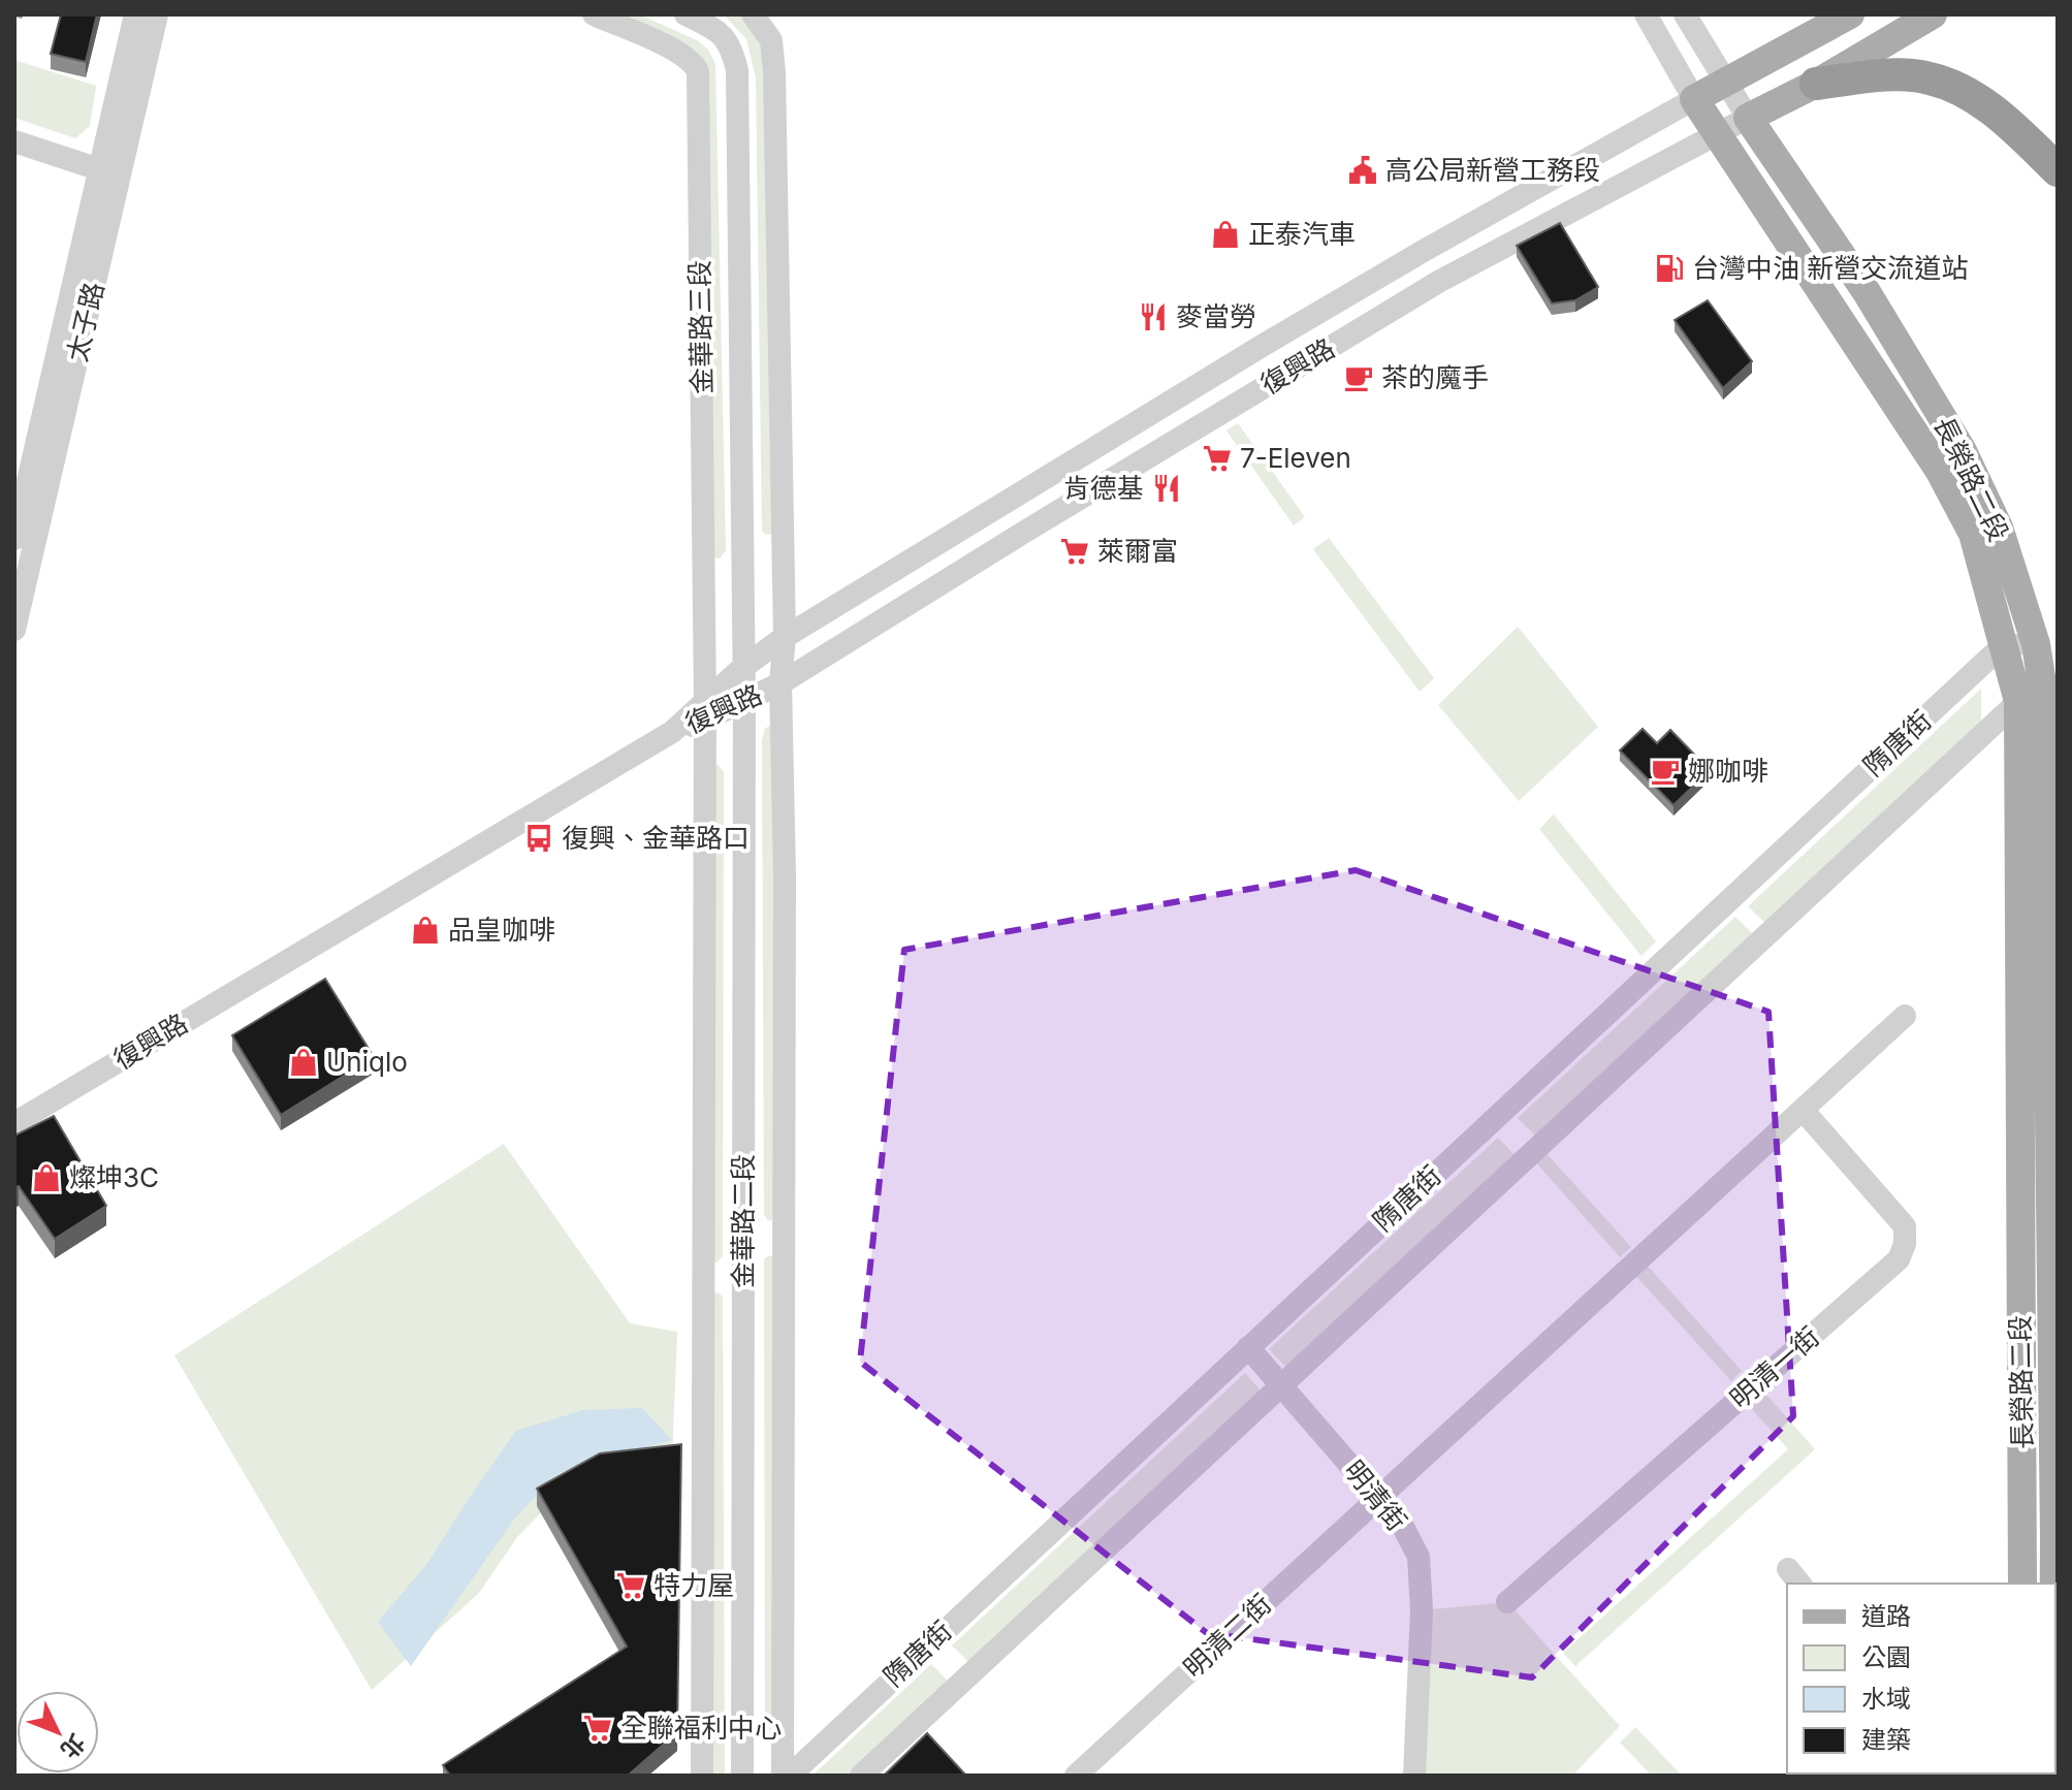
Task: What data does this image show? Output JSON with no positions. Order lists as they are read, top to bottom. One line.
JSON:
{"streets":{"main road":["復興路","長榮路二段"],"street":["太子路","金華路三段","隋唐街","金華路二段","明清一街","明清街","明清二街"]},"crossings":[["金華路三段","復興路"],["金華路三段","金華路二段"],["復興路","長榮路二段"],["復興路","金華路二段"],["長榮路二段","隋唐街"],["隋唐街","明清街"],["明清街","明清二街"]],"places":{"public building":["高公局新營工務段"],"shop":["正泰汽車","品皇咖啡","Uniqlo","燦坤3C"],"fuel station":["台灣中油 新營交流道站"],"restaurant":["麥當勞","肯德基"],"cafe":["茶的魔手","娜咖啡"],"supermarket":["7-Eleven","萊爾富","特力屋","全聯福利中心"],"bus stop":["復興、金華路口"]},"legend":["道路","公園","水域","建築"],"north":"bottom right"}
